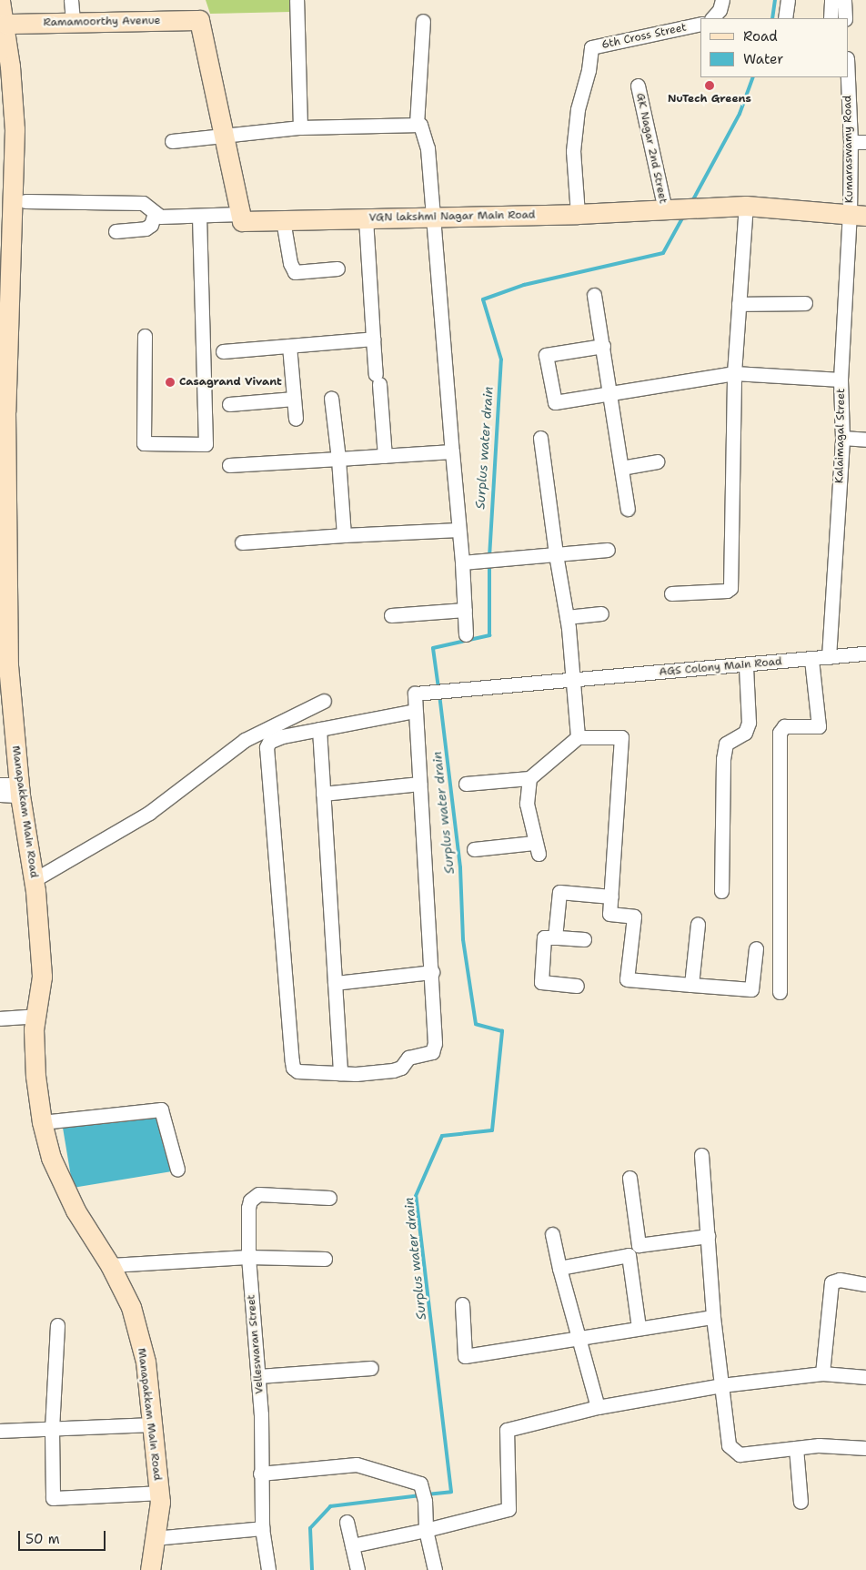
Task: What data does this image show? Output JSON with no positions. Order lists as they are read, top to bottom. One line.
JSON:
{"streets":{"main road":["Ramamoorthy Avenue","VGN lakshmi Nagar Main Road","Manapakkam Main Road"],"street":["6th Cross Street","GK Nagar 2nd Street","Kumaraswamy Road","Kalaimagal Street","AGS Colony Main Road","Velleswaran Street"]},"crossings":[["Ramamoorthy Avenue","Manapakkam Main Road"],["6th Cross Street","VGN lakshmi Nagar Main Road"],["GK Nagar 2nd Street","VGN lakshmi Nagar Main Road"],["Kumaraswamy Road","VGN lakshmi Nagar Main Road"],["Kumaraswamy Road","Kalaimagal Street"],["VGN lakshmi Nagar Main Road","Kalaimagal Street"],["Kalaimagal Street","AGS Colony Main Road"]],"water":["Surplus water drain"],"places":["NuTech Greens","Casagrand Vivant"],"legend":["Road","Water"],"scale_bar":"50 m"}
